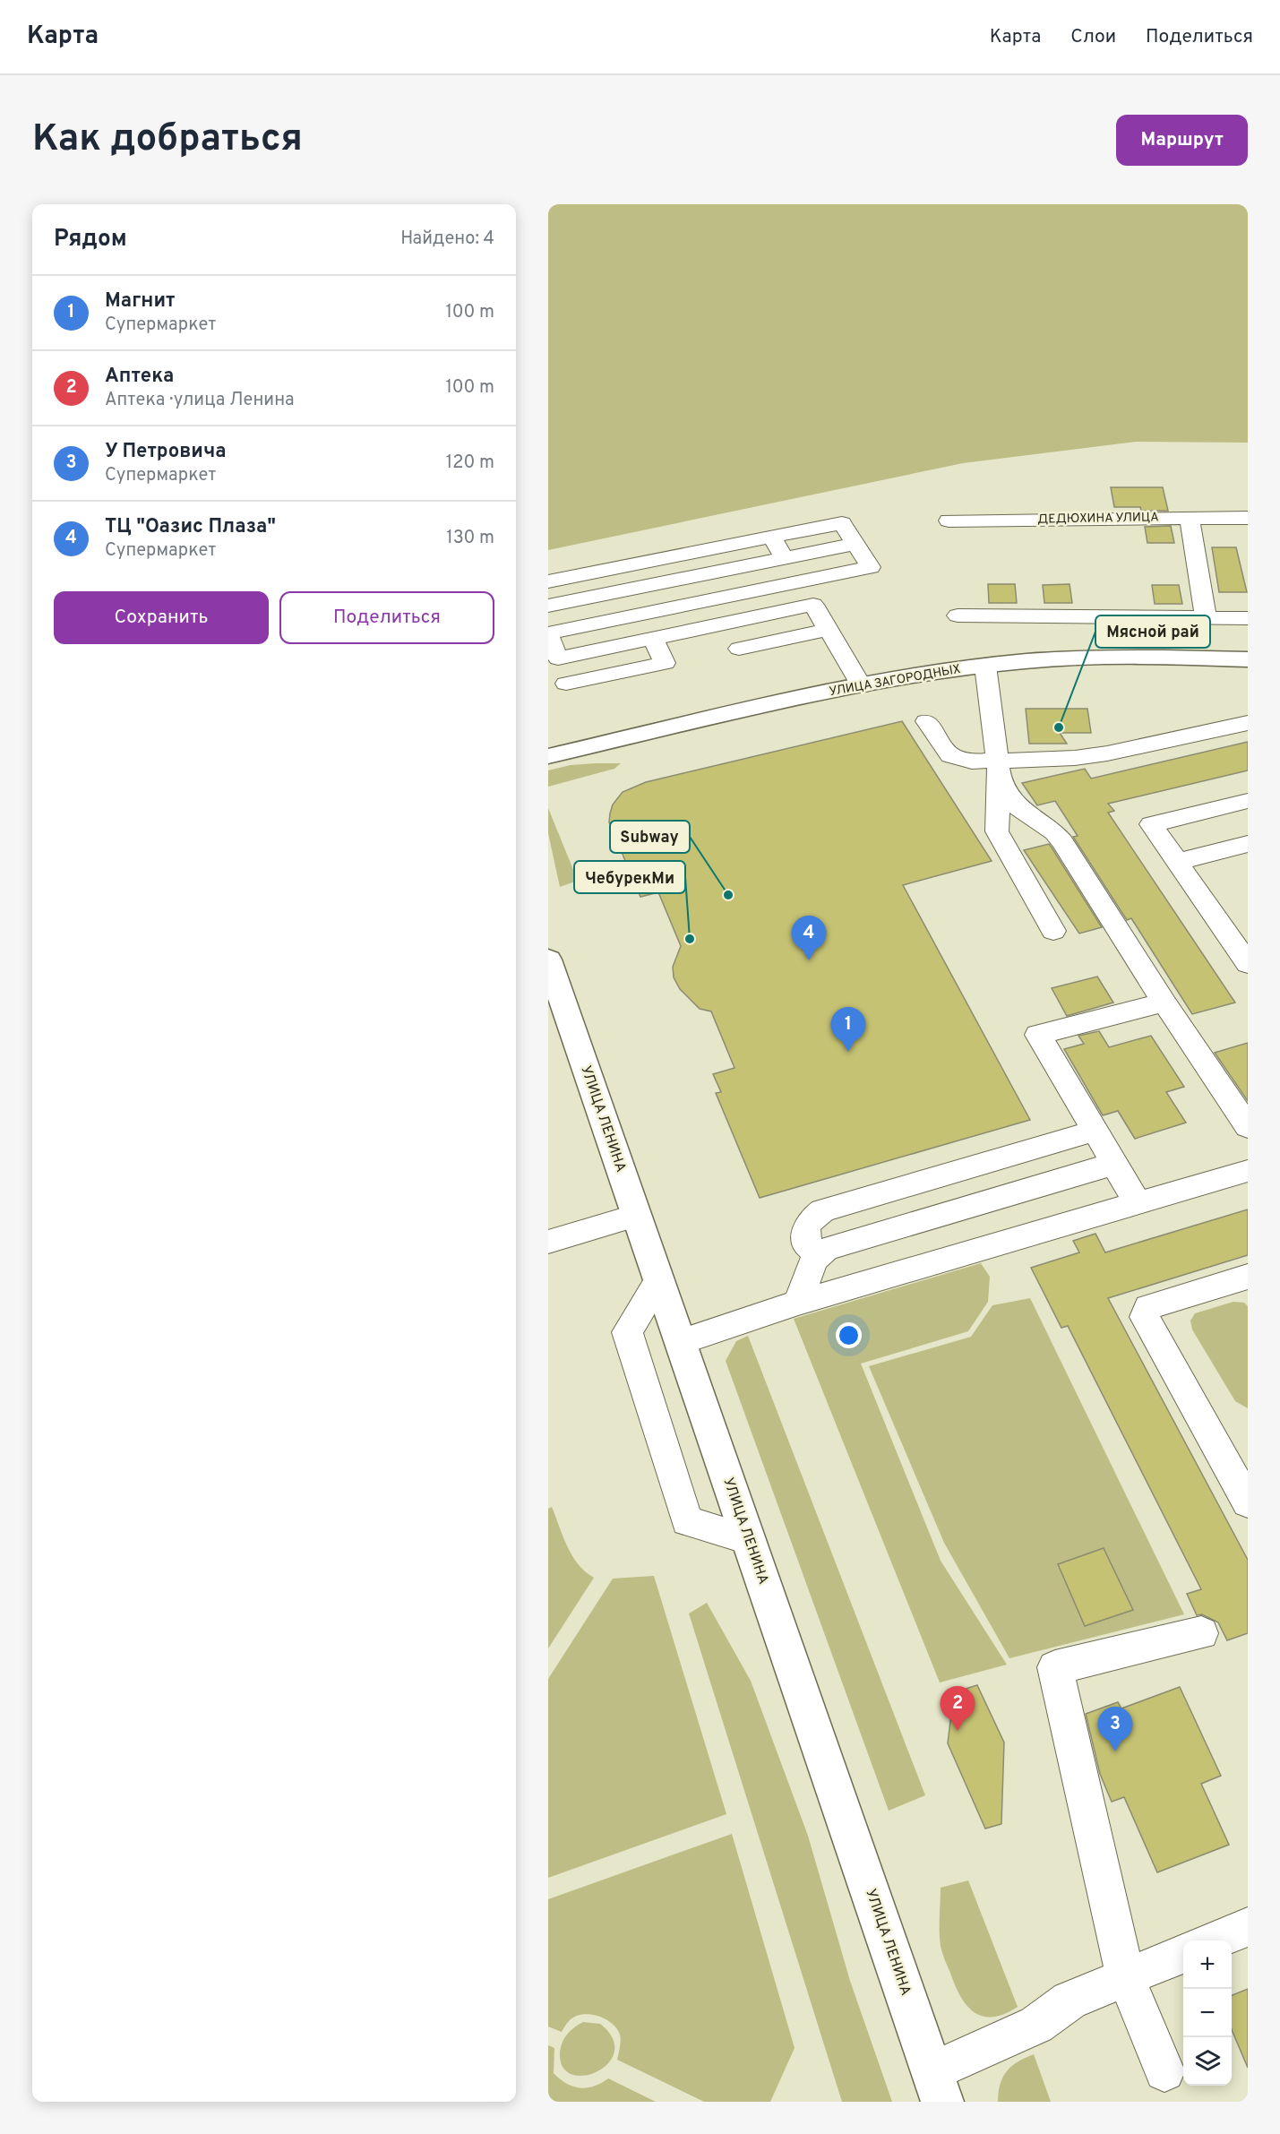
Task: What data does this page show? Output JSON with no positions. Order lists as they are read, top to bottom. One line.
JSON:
{"streets":{"main road":["УЛИЦА ЗАГОРОДНЫХ","УЛИЦА ЛЕНИНА"],"lane":["ДЕДЮХИНА УЛИЦА"]},"places":["Мясной рай","Subway","ЧебурекМи"],"page":{"header":"Карта","nav":["Карта","Слои","Поделиться"],"buttons":["Маршрут",["Сохранить","Поделиться"]],"title":"Как добраться","heading":["Рядом","Найдено: 4"],"list":[{"mark":"1","name":"Магнит","note":"Супермаркет","value":"100 m"},{"mark":"2","name":"Аптека","note":"Аптека · улица Ленина","value":"100 m"},{"mark":"3","name":"У Петровича","note":"Супермаркет","value":"120 m"},{"mark":"4","name":"ТЦ \"Оазис Плаза\"","note":"Супермаркет","value":"130 m"}],"pins":["4","1","2","3"],"map_buttons":["+","−"]}}
